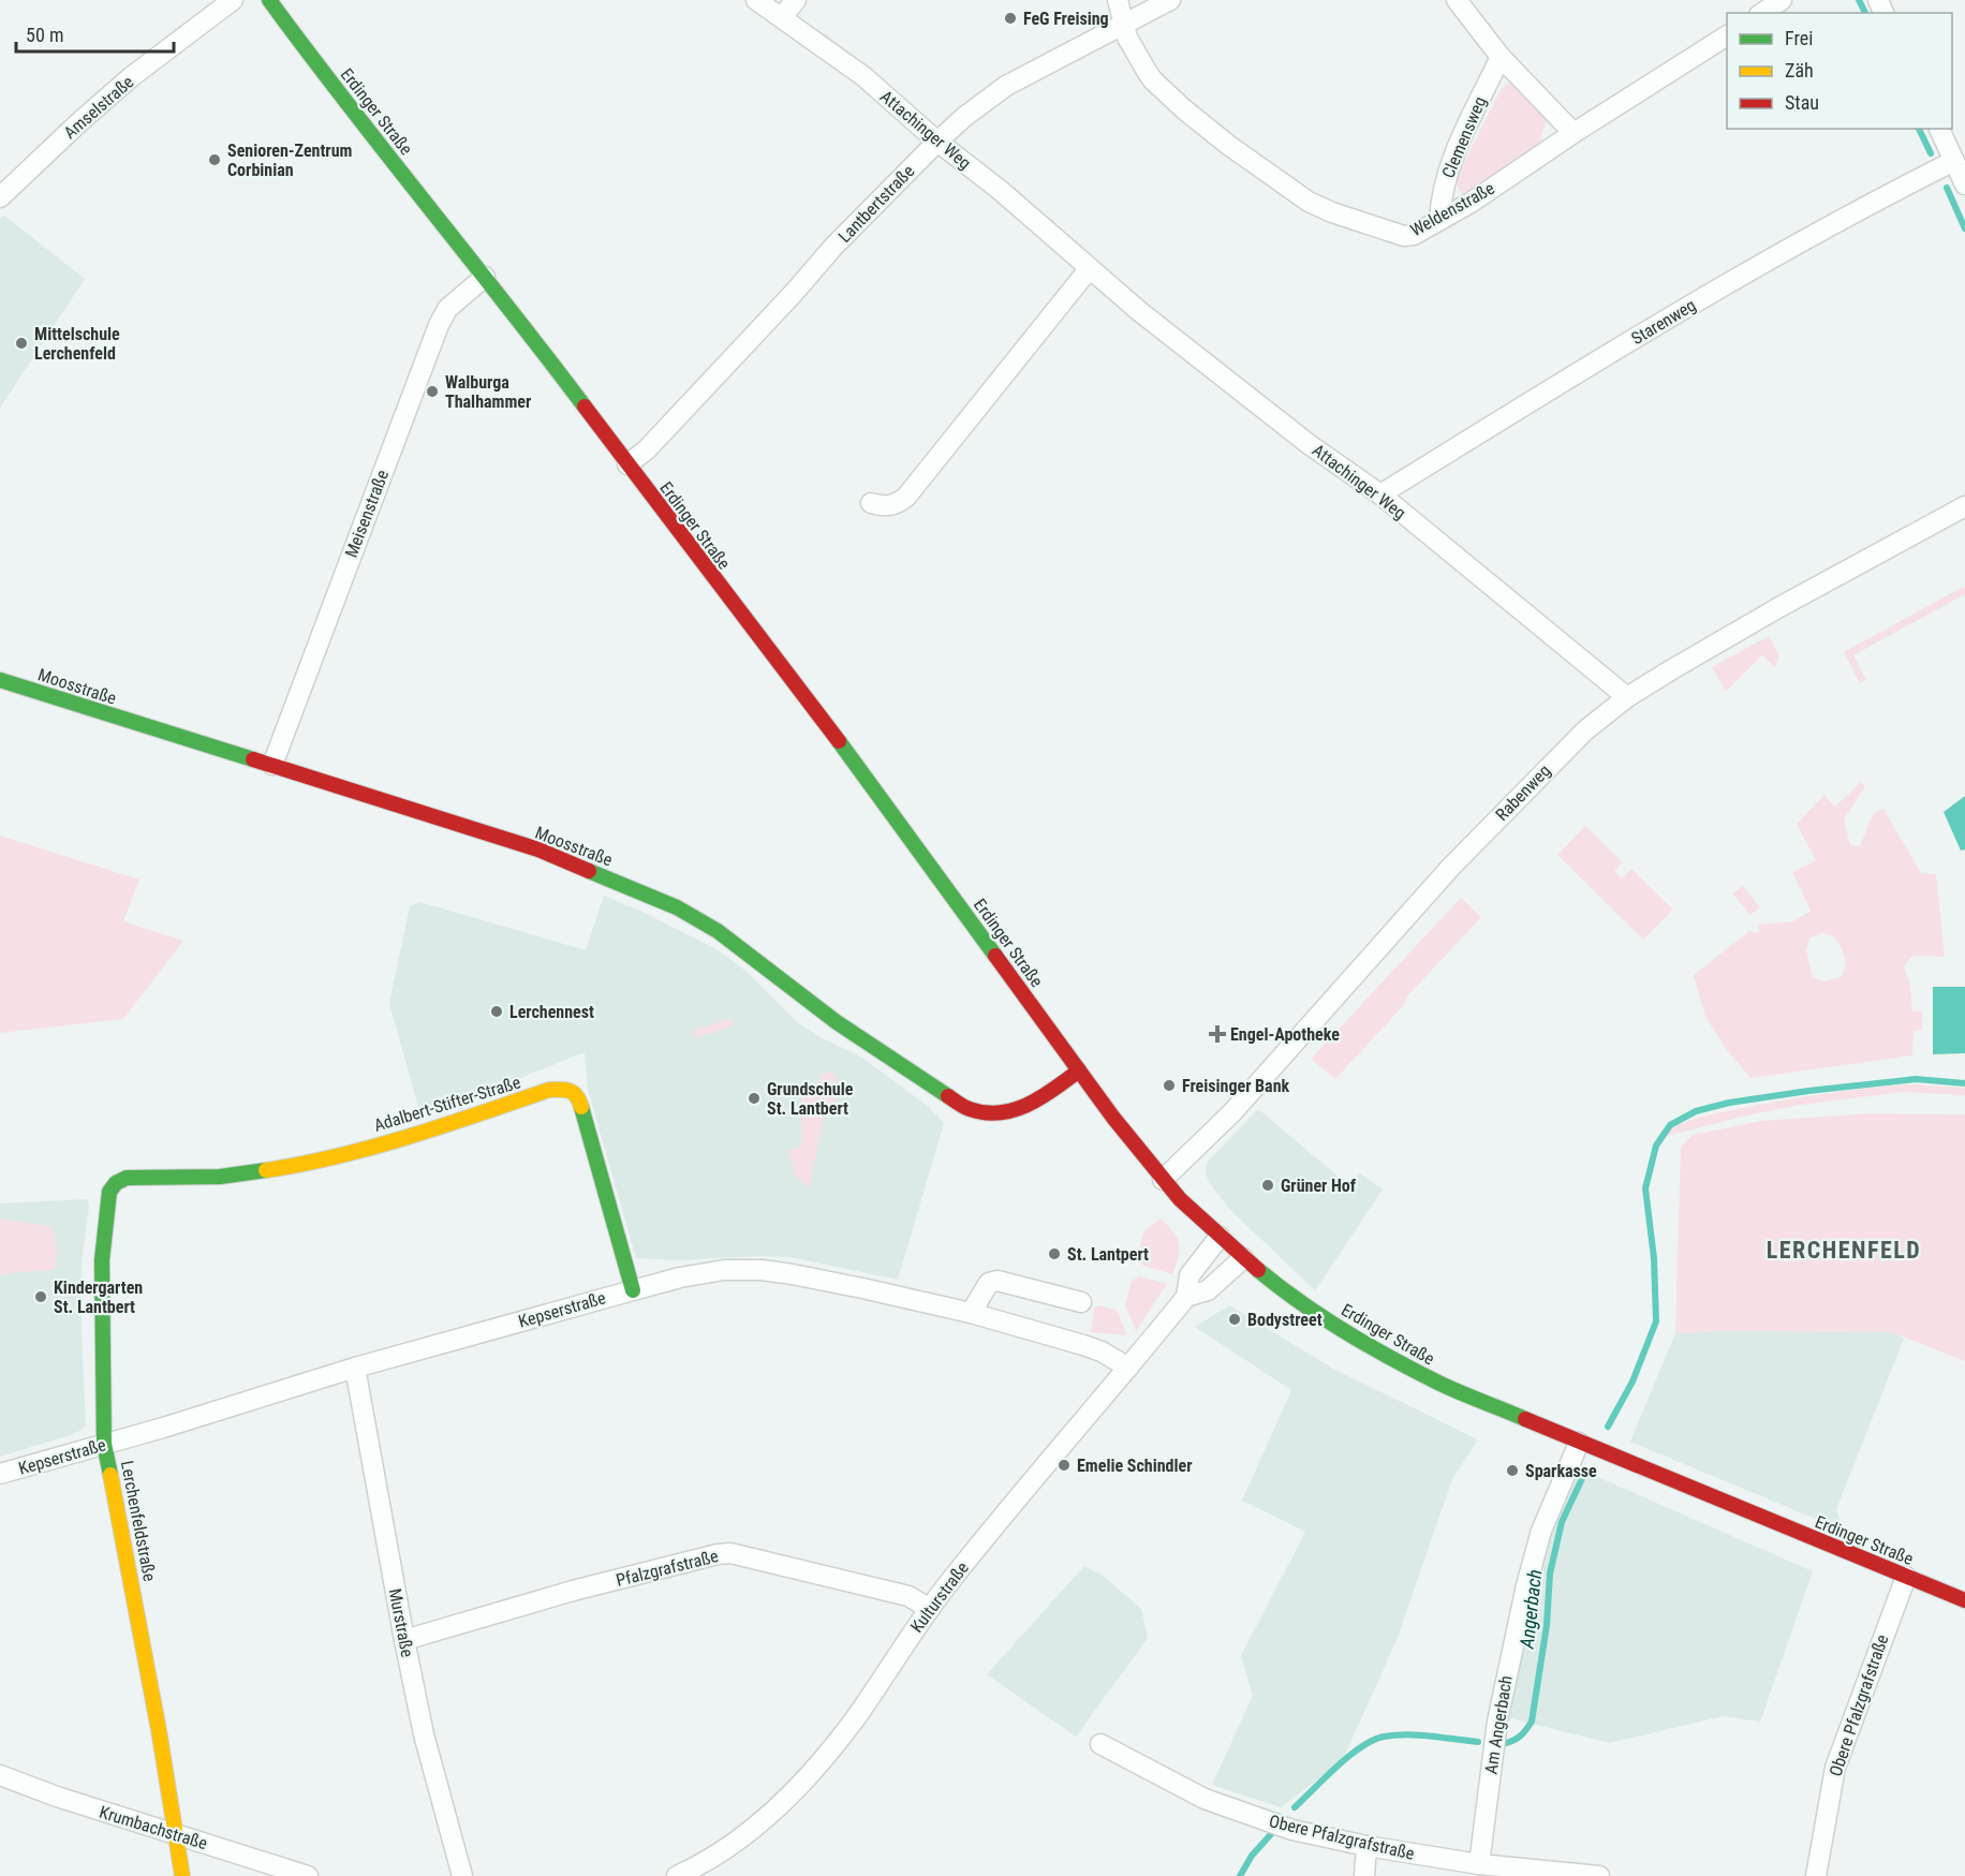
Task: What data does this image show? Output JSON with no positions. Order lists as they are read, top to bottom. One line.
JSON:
{"streets":{"street":["Amselstraße","Erdinger Straße","Attachinger Weg","Clemensweg","Lantbertstraße","Weldenstraße","Starenweg","Meisenstraße","Moosstraße","Rabenweg","Adalbert-Stifter-Straße","Kepserstraße","Lerchenfeldstraße","Pfalzgrafstraße","Kulturstraße","Murstraße","Obere Pfalzgrafstraße","Am Angerbach","Krumbachstraße"]},"crossings":[["Erdinger Straße","Lantbertstraße"],["Erdinger Straße","Meisenstraße"],["Erdinger Straße","Moosstraße"],["Erdinger Straße","Rabenweg"],["Erdinger Straße","Kulturstraße"],["Erdinger Straße","Obere Pfalzgrafstraße"],["Erdinger Straße","Am Angerbach"],["Attachinger Weg","Lantbertstraße"],["Attachinger Weg","Starenweg"],["Attachinger Weg","Rabenweg"],["Clemensweg","Weldenstraße"],["Lantbertstraße","Weldenstraße"],["Meisenstraße","Moosstraße"],["Adalbert-Stifter-Straße","Kepserstraße"],["Adalbert-Stifter-Straße","Lerchenfeldstraße"],["Kepserstraße","Lerchenfeldstraße"],["Kepserstraße","Kulturstraße"],["Kepserstraße","Murstraße"],["Lerchenfeldstraße","Krumbachstraße"],["Pfalzgrafstraße","Kulturstraße"],["Pfalzgrafstraße","Murstraße"],["Obere Pfalzgrafstraße","Am Angerbach"]],"districts":["LERCHENFELD"],"water":["Angerbach"],"places":{"other":["FeG Freising","Senioren-Zentrum Corbinian","Mittelschule Lerchenfeld","Walburga Thalhammer","Lerchennest","Freisinger Bank","Grundschule St. Lantbert","Grüner Hof","St. Lantpert","Kindergarten St. Lantbert","Bodystreet","Emelie Schindler","Sparkasse"],"health":["Engel-Apotheke"]},"legend":["Frei","Zäh","Stau"],"scale_bar":"50 m"}
